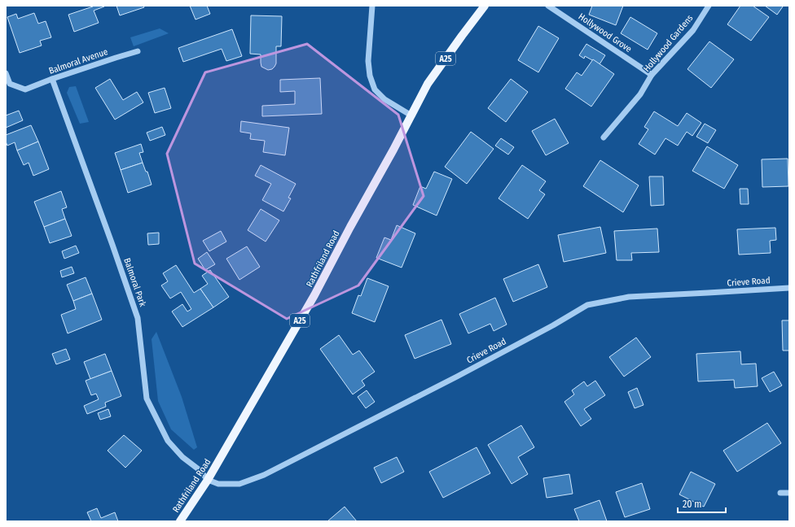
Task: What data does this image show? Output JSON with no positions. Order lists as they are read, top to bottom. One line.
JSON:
{"streets":{"main road":["A25","Rathfriland Road"],"street":["Hollywood Grove","Hollywood Gardens","Balmoral Avenue","Crieve Road","Balmoral Park"]},"crossings":[["Hollywood Grove","Hollywood Gardens"],["Balmoral Avenue","Balmoral Park"],["Rathfriland Road","Crieve Road"],["Rathfriland Road","Balmoral Park"],["Crieve Road","Balmoral Park"]],"scale_bar":"20 m"}
